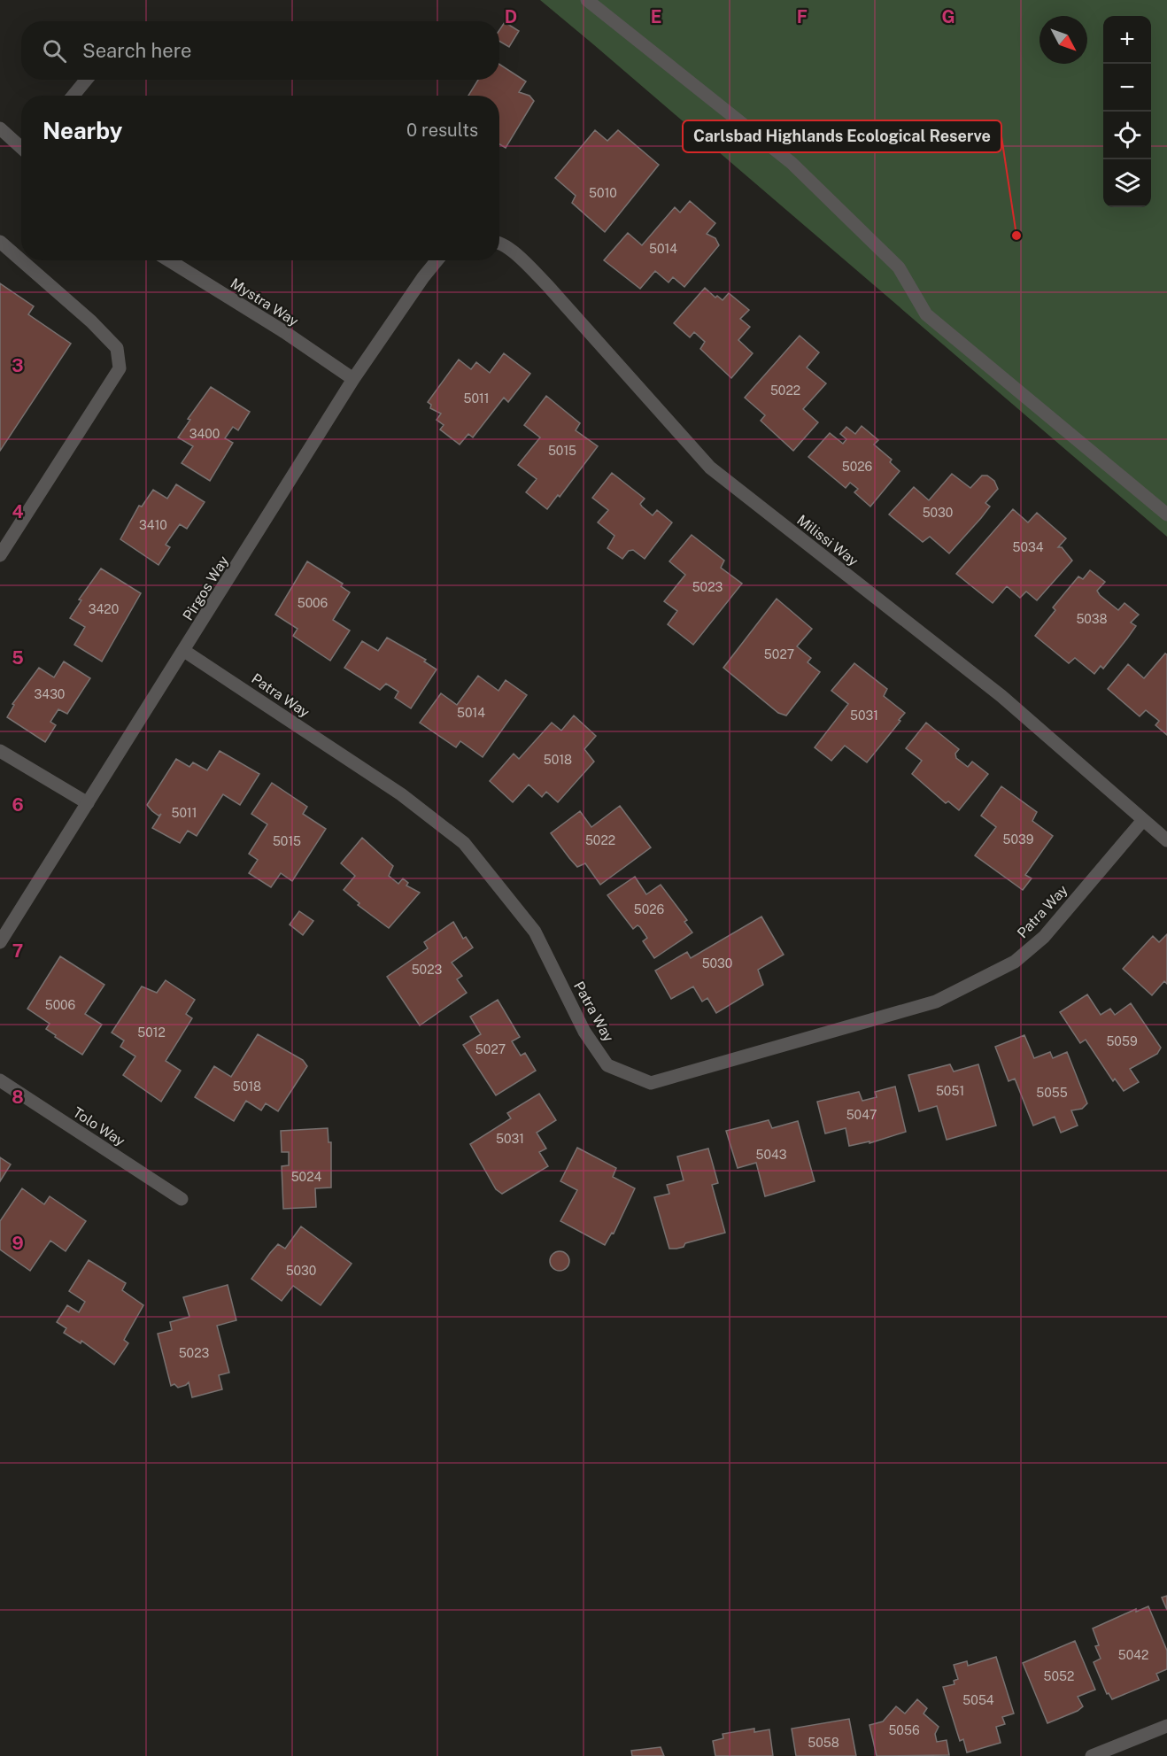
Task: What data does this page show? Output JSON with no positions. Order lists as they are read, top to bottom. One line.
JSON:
{"streets":{"street":["Mystra Way","Milissi Way","Pirgos Way","Patra Way","Tolo Way"]},"crossings":[["Mystra Way","Pirgos Way"],["Milissi Way","Patra Way"],["Pirgos Way","Patra Way"]],"places":["Carlsbad Highlands Ecological Reserve"],"house_numbers":["5010","5014","5022","5011","3400","5015","5026","5030","3410","5034","5023","5006","3420","5038","5027","3430","5014","5031","5018","5011","5039","5022","5015","5026","5030","5023","5006","5012","5059","5027","5018","5051","5055","5047","5031","5043","5024","5030","5023","5042","5052","5054","5056","5058"],"north":"bottom right","page":{"map_buttons":["+","−"],"search":"Search here","heading":["Nearby","0 results"]},"grid":{"columns":["D","E","F","G"],"rows":["3","4","5","6","7","8","9"]}}
